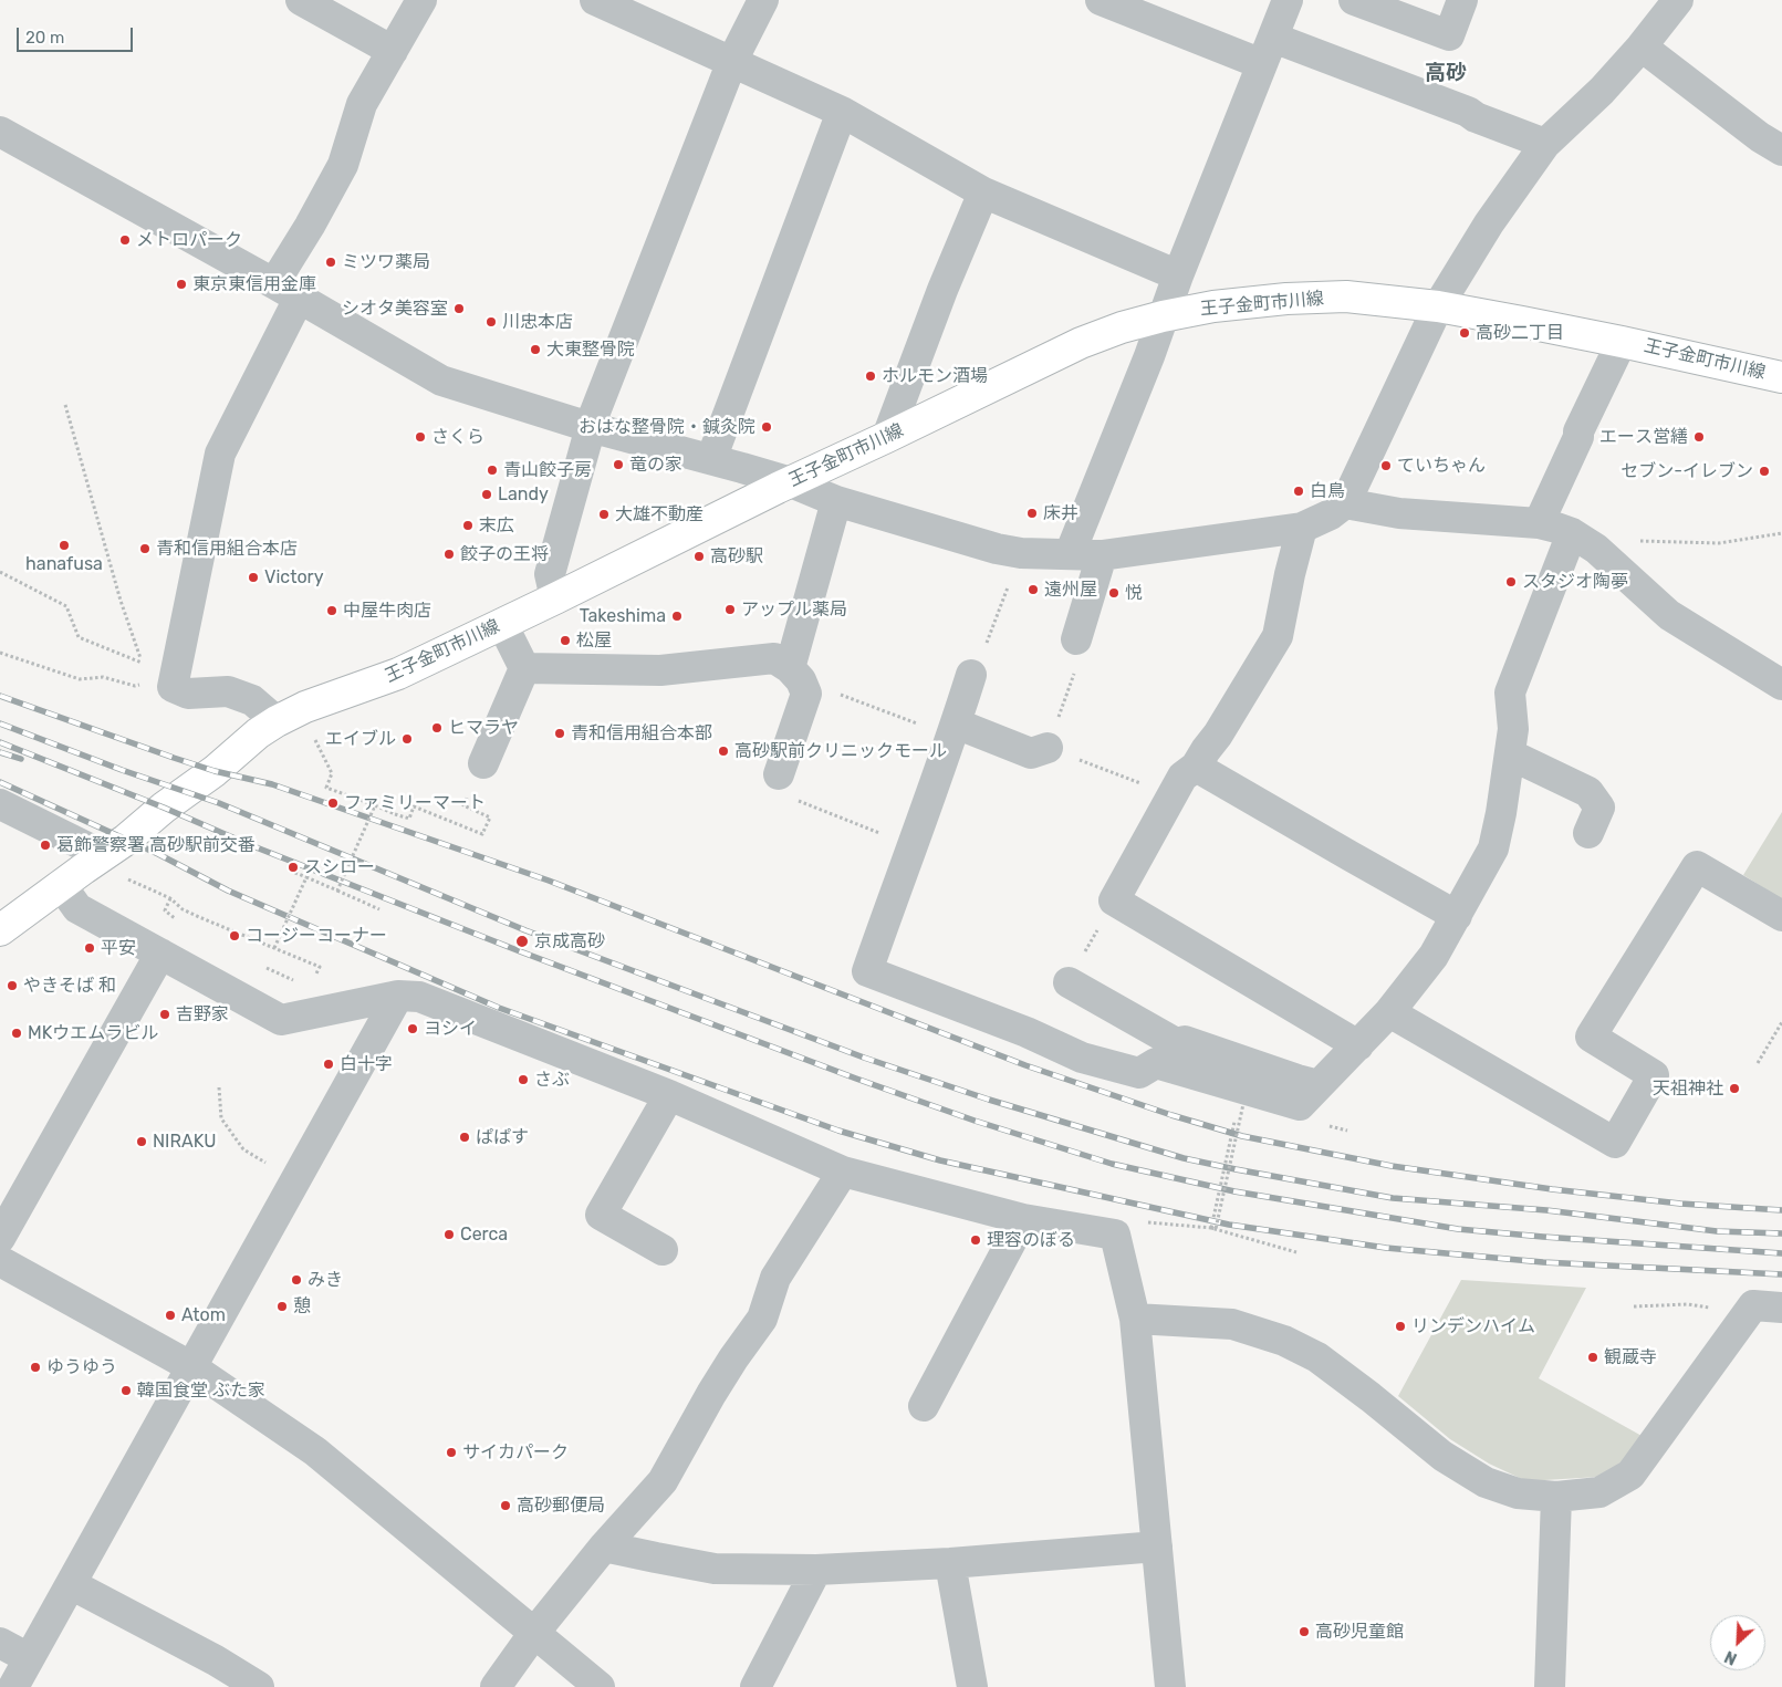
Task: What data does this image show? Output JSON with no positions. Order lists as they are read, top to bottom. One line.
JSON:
{"streets":{"main road":["王子金町市川線"]},"districts":["高砂"],"places":["メトロパーク","ミツワ薬局","東京東信用金庫","シオタ美容室","川忠本店","高砂二丁目","大東整骨院","ホルモン酒場","おはな整骨院・鍼灸院","さくら","エース営繕","竜の家","ていちゃん","青山餃子房","セブン-イレブン","白鳥","Landy","床井","大雄不動産","末広","hanafusa","青和信用組合本店","餃子の王将","高砂駅","Victory","スタジオ陶夢","遠州屋","悦","アップル薬局","中屋牛肉店","Takeshima","松屋","ヒマラヤ","青和信用組合本部","エイブル","高砂駅前クリニックモール","ファミリーマート","葛飾警察署 高砂駅前交番","スシロー","コージーコーナー","京成高砂","平安","やきそば 和","吉野家","ヨシイ","MKウエムラビル","白十字","さぶ","天祖神社","ぱぱす","NIRAKU","Cerca","理容のぼる","みき","憩","Atom","リンデンハイム","観蔵寺","ゆうゆう","韓国食堂 ぶた家","サイカパーク","高砂郵便局","高砂児童館"],"scale_bar":"20 m","north":"bottom left"}
